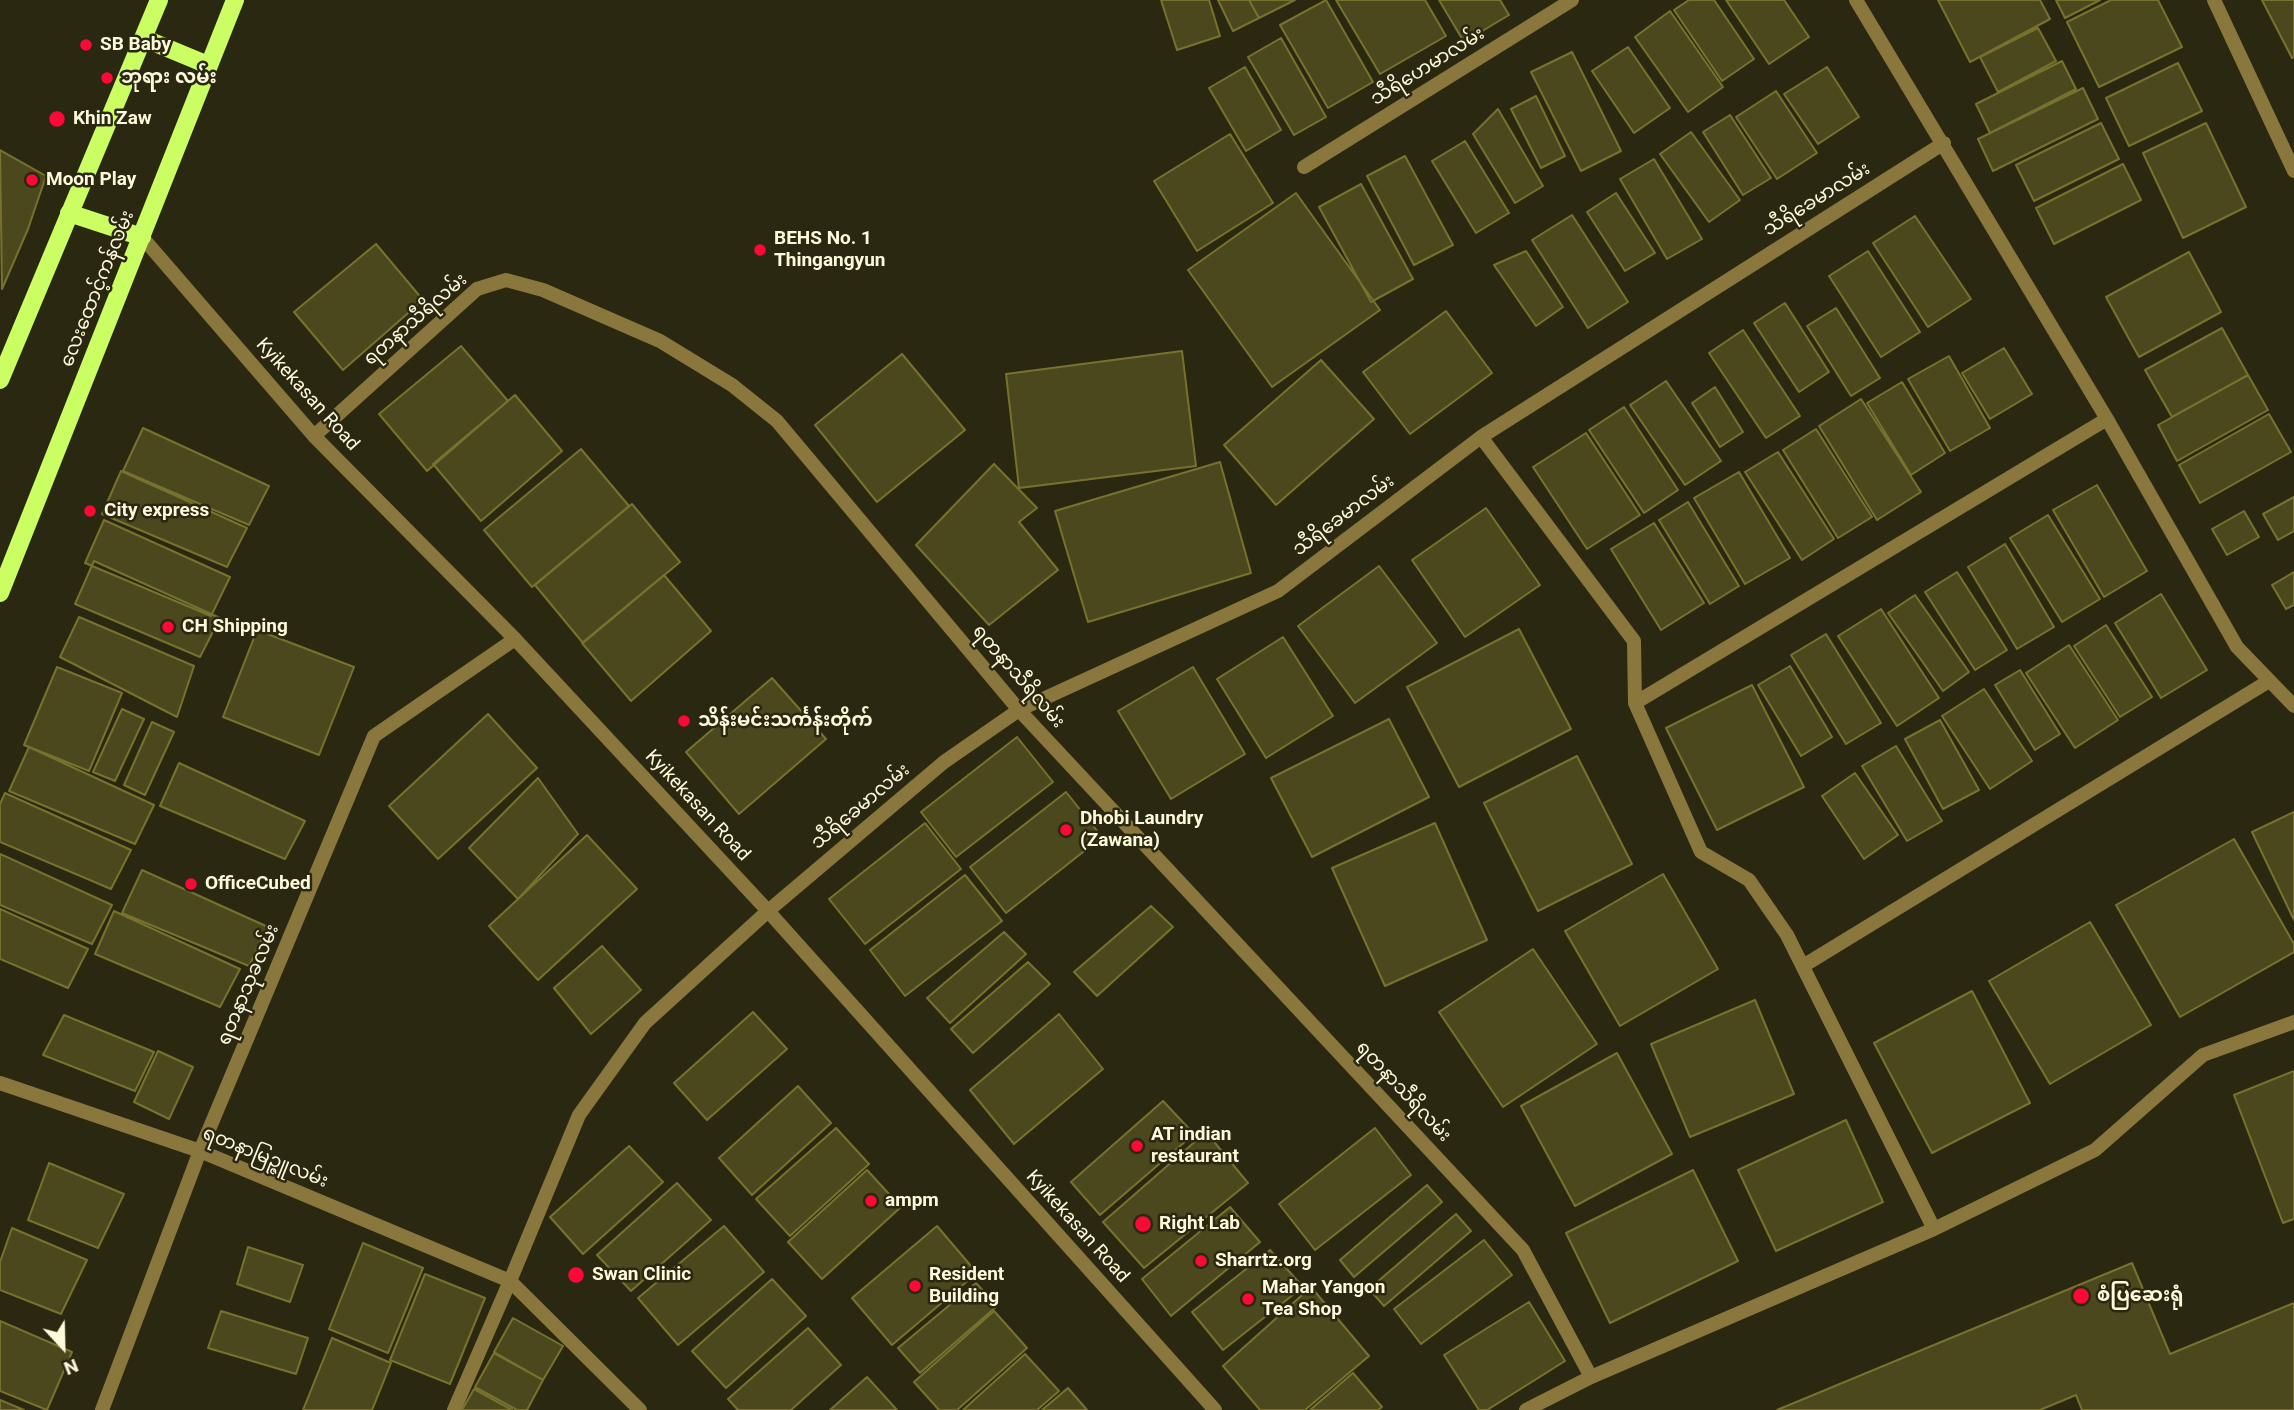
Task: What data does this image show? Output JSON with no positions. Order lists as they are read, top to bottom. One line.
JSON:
{"streets":{"main road":["လေးထောင့်ကန်လမ်း"],"street":["သီရိဟေမာလမ်း","သီရိခေမာလမ်း","ရတနာသီရိလမ်း","Kyikekasan Road","ရတနာသုခလမ်း","ရတနာမြဉ္ဇူလမ်း"]},"crossings":[["သီရိခေမာလမ်း","ရတနာသီရိလမ်း"],["သီရိခေမာလမ်း","Kyikekasan Road"],["လေးထောင့်ကန်လမ်း","Kyikekasan Road"],["ရတနာသီရိလမ်း","Kyikekasan Road"],["Kyikekasan Road","ရတနာသုခလမ်း"],["ရတနာသုခလမ်း","ရတနာမြဉ္ဇူလမ်း"]],"places":["SB Baby","ဘုရား လမ်း","Khin Zaw","Moon Play","BEHS No. 1 Thingangyun","City express","CH Shipping","သိန်းမင်းသင်္ကန်းတိုက်","Dhobi Laundry (Zawana)","OfficeCubed","AT indian restaurant","ampm","Right Lab","Sharrtz.org","Swan Clinic","Resident Building","စံပြဆေးရုံ","Mahar Yangon Tea Shop"],"north":"bottom"}
